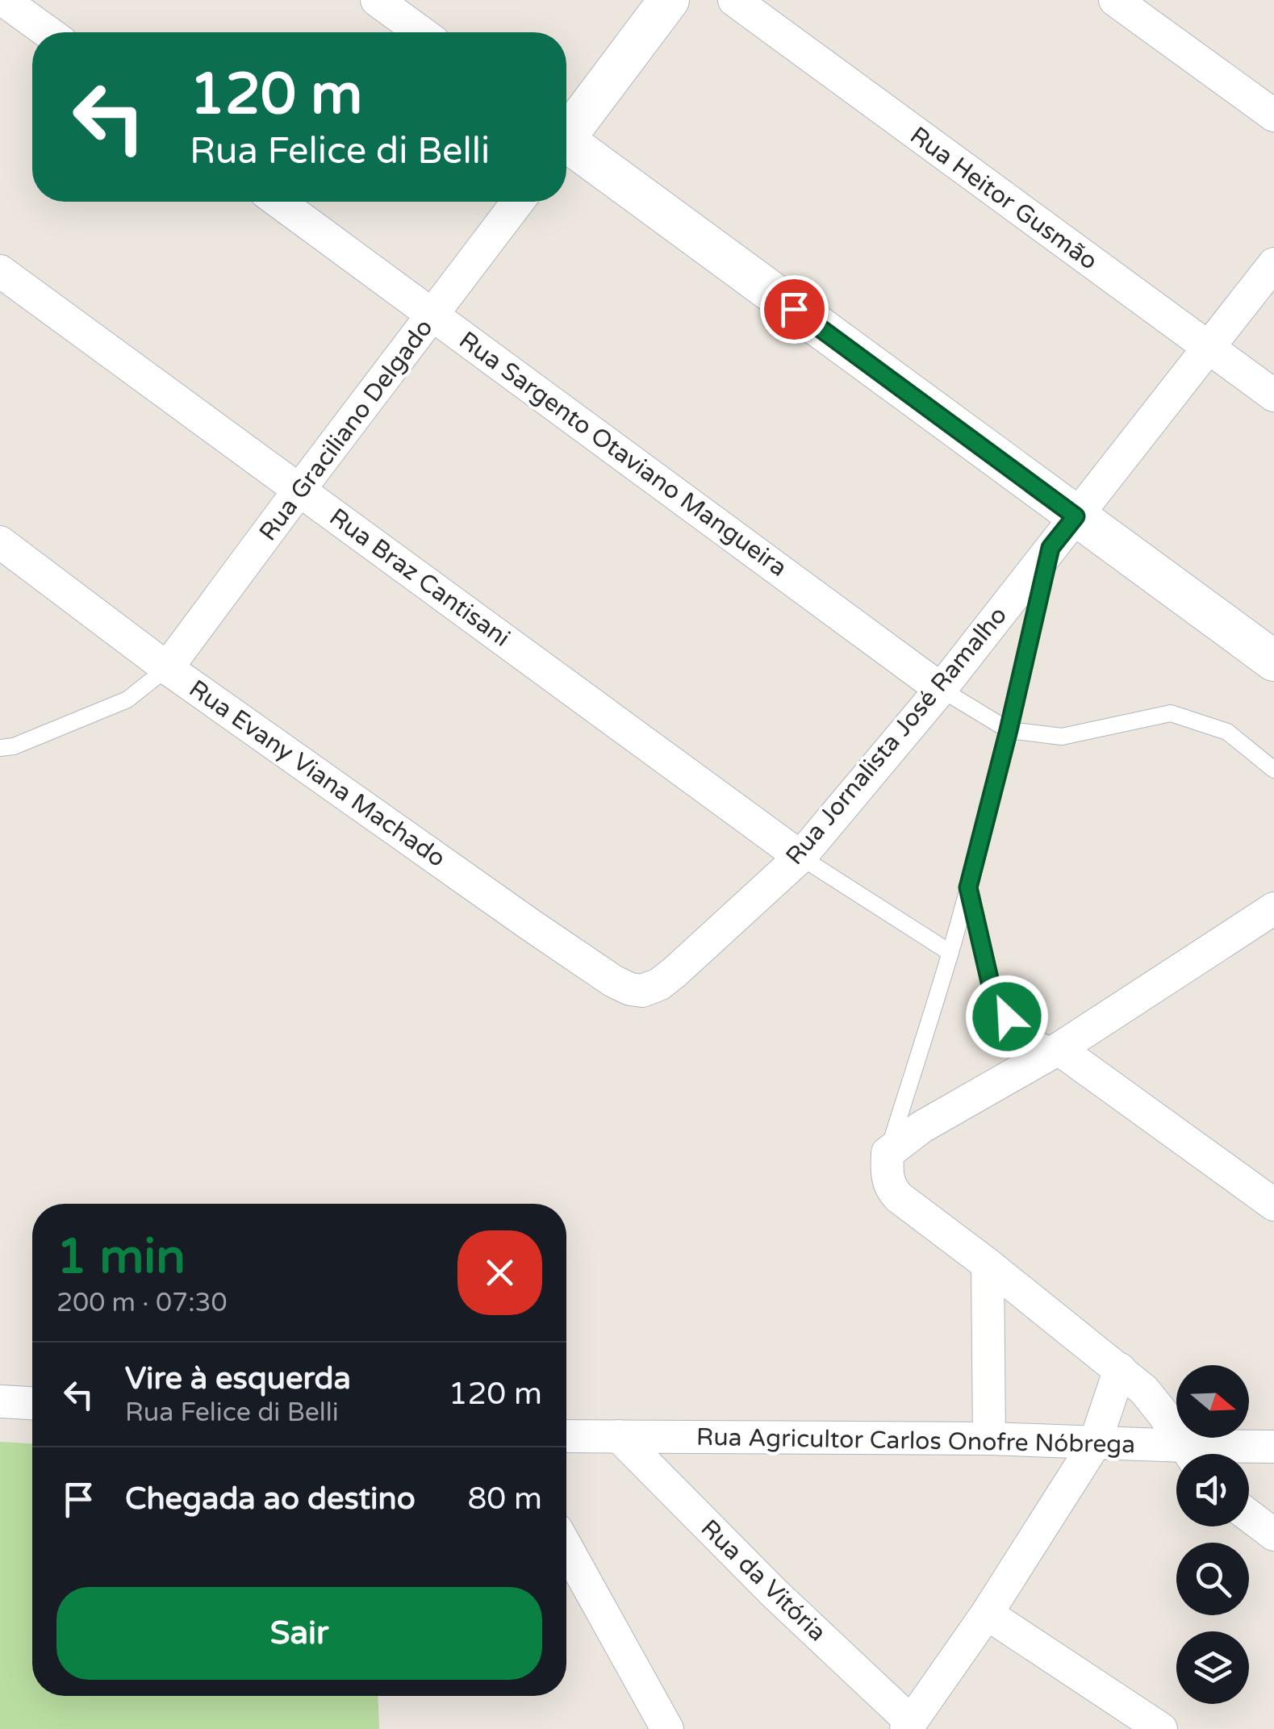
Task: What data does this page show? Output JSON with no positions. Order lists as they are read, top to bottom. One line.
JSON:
{"streets":{"street":["Rua Heitor Gusmão","Rua Graciliano Delgado","Rua Sargento Otaviano Mangueira","Rua Braz Cantisani","Rua Jornalista José Ramalho","Rua Evany Viana Machado","Rua Agricultor Carlos Onofre Nóbrega","Rua da Vitória"]},"crossings":[["Rua Heitor Gusmão","Rua Jornalista José Ramalho"],["Rua Graciliano Delgado","Rua Sargento Otaviano Mangueira"],["Rua Graciliano Delgado","Rua Braz Cantisani"],["Rua Graciliano Delgado","Rua Evany Viana Machado"],["Rua Sargento Otaviano Mangueira","Rua Jornalista José Ramalho"],["Rua Braz Cantisani","Rua Jornalista José Ramalho"],["Rua Jornalista José Ramalho","Rua Evany Viana Machado"],["Rua Agricultor Carlos Onofre Nóbrega","Rua da Vitória"]],"north":"right","page":{"turn":["120 m","Rua Felice di Belli"],"heading":["1 min","200 m · 07:30"],"list":[{"name":"Vire à esquerda","note":"Rua Felice di Belli","value":"120 m"},{"name":"Chegada ao destino","value":"80 m"}],"buttons":"Sair"}}
